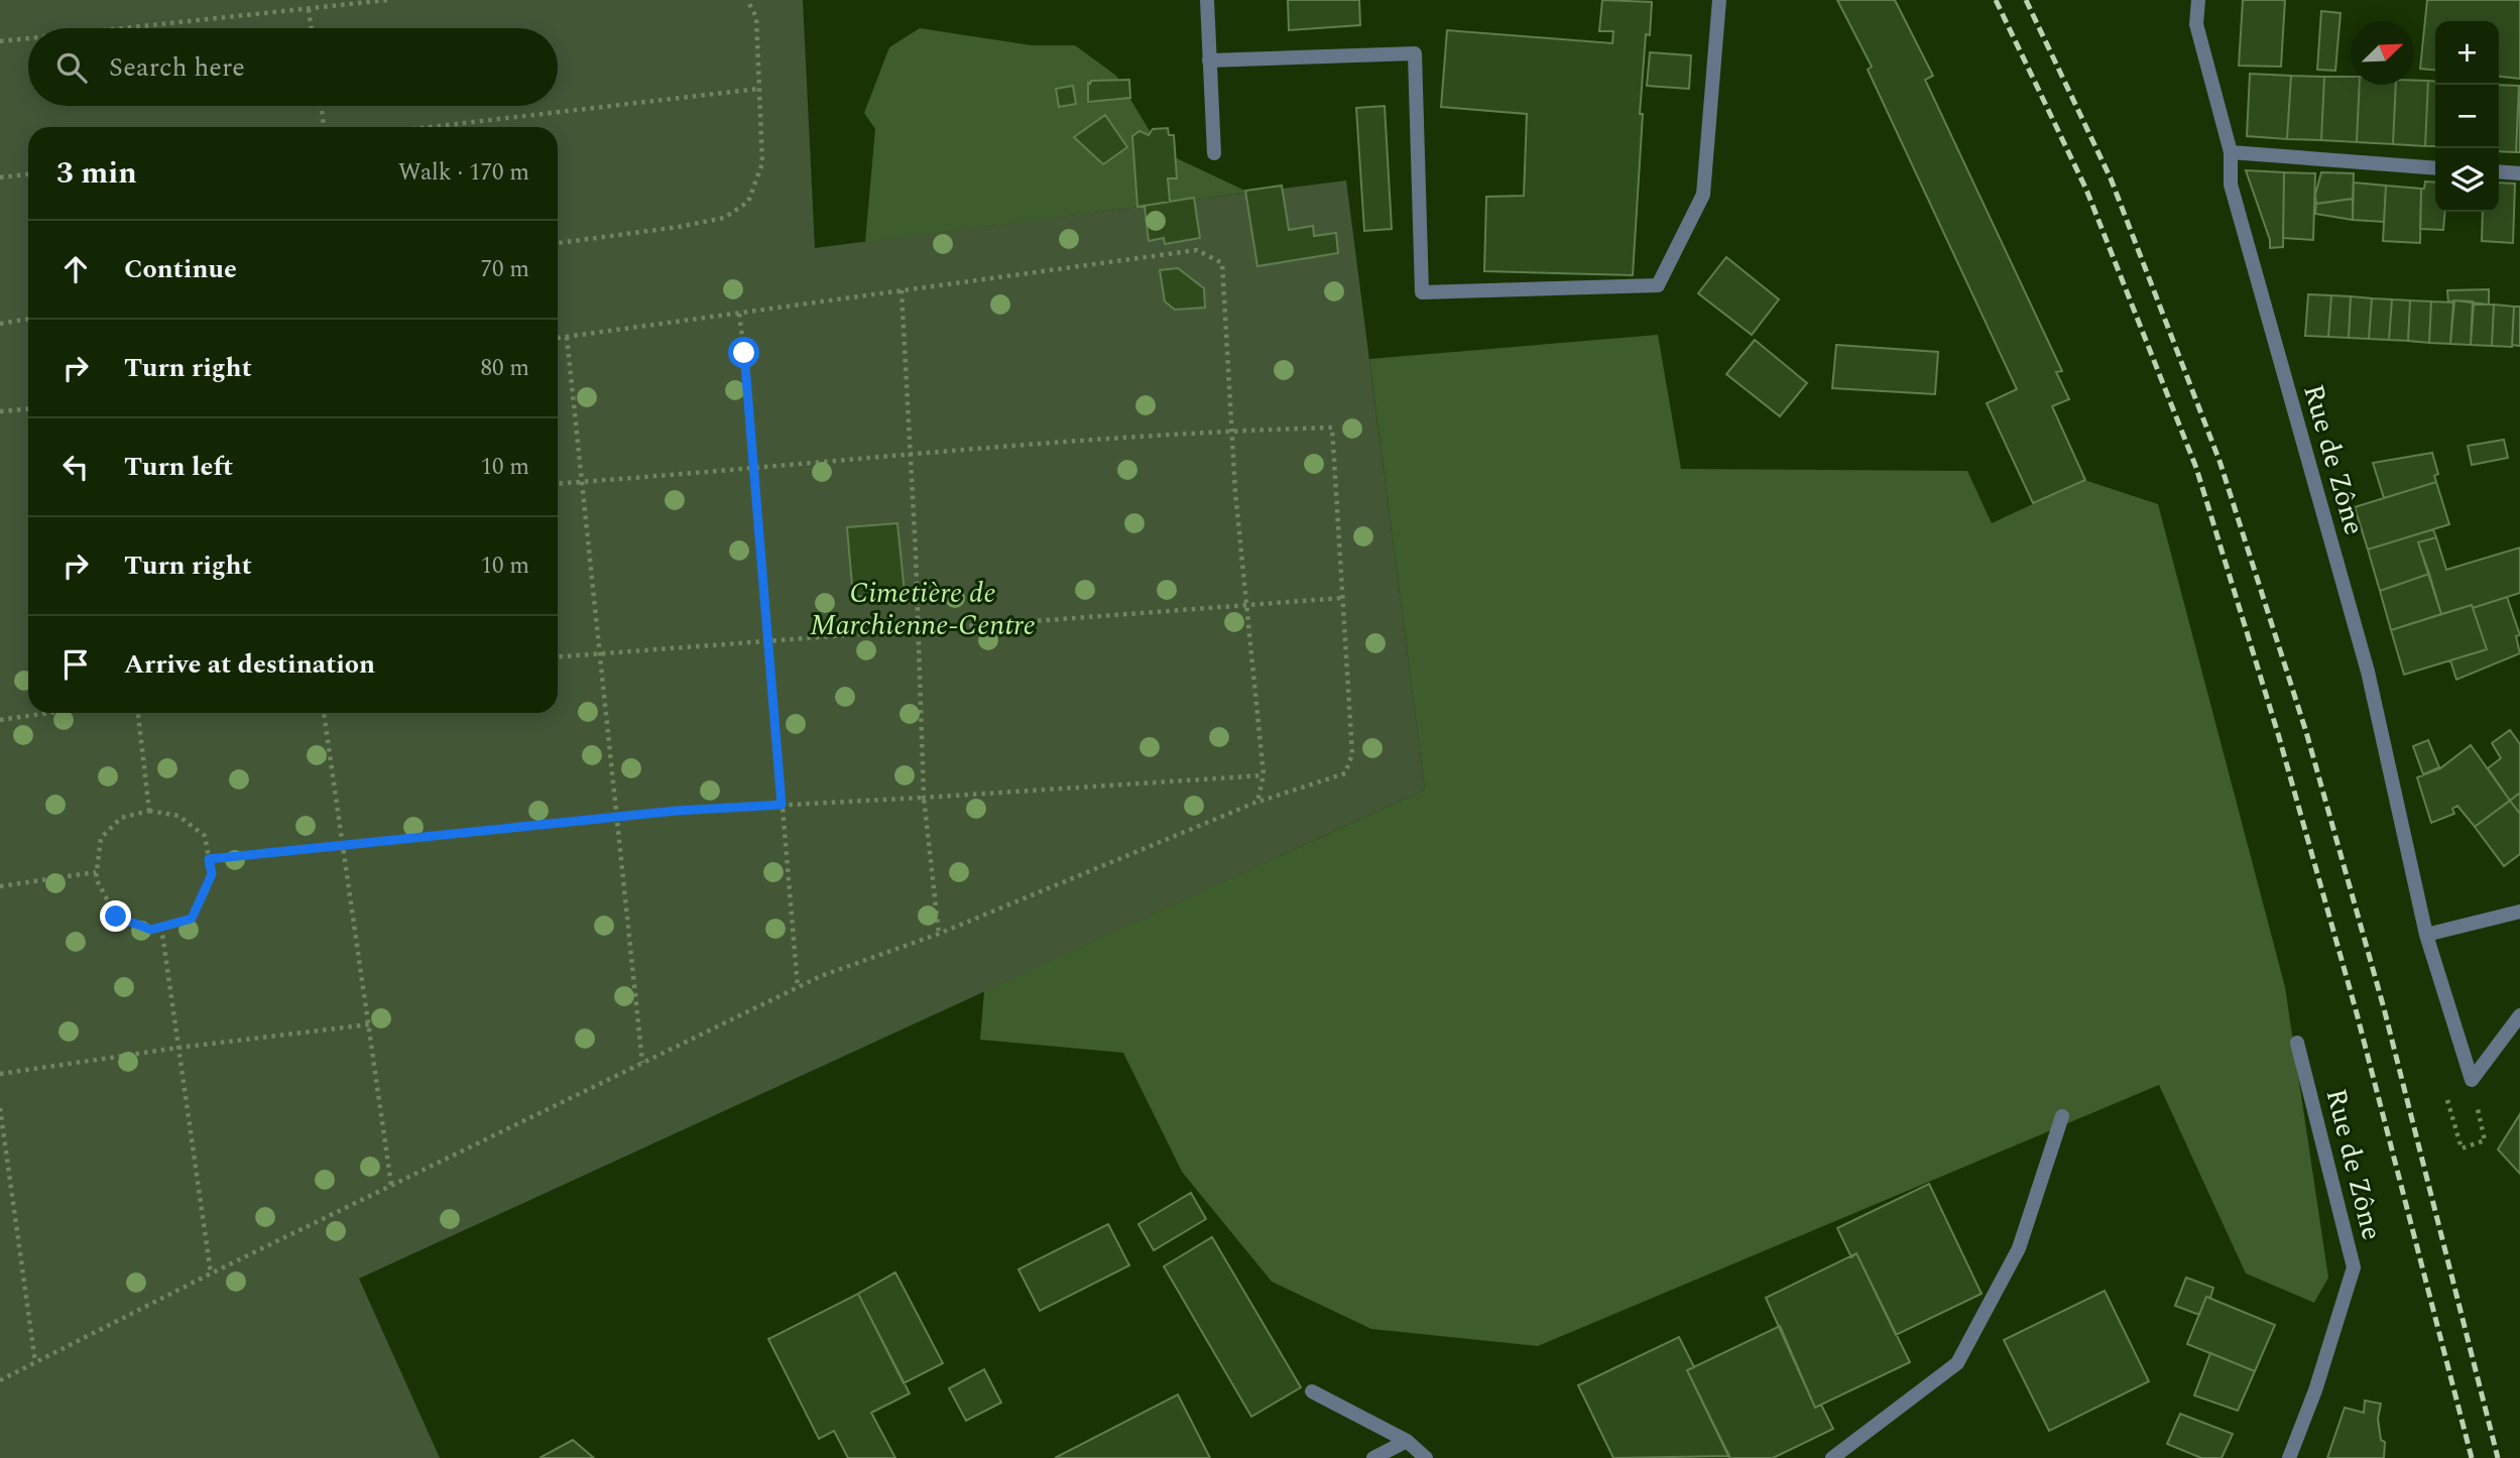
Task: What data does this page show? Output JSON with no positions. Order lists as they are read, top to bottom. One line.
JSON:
{"streets":{"street":["Rue de Zône"]},"parks":["Cimetière de Marchienne-Centre"],"north":"top right","page":{"map_buttons":["+","−"],"search":"Search here","heading":["3 min","Walk · 170 m"],"list":[["Continue","70 m"],["Turn right","80 m"],["Turn left","10 m"],["Turn right","10 m"],"Arrive at destination"]}}
